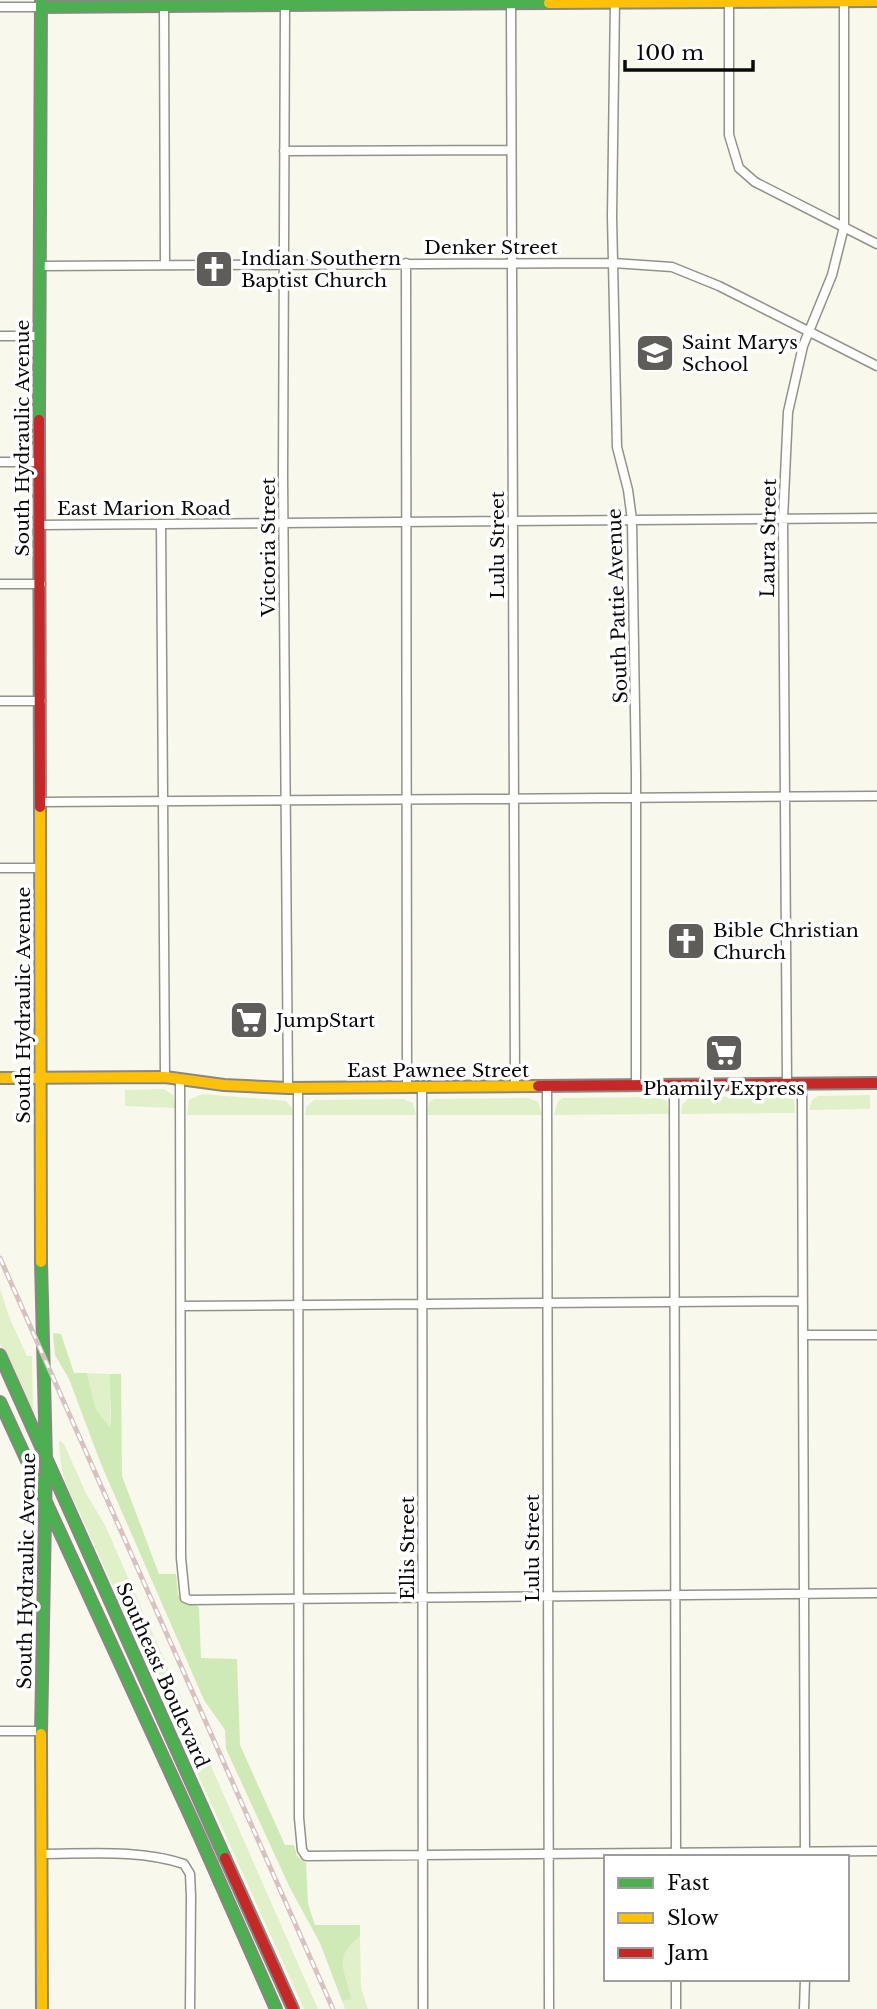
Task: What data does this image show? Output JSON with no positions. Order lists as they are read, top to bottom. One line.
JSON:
{"streets":{"street":["Denker Street","South Hydraulic Avenue","East Marion Road","Laura Street","Lulu Street","Victoria Street","South Pattie Avenue","East Pawnee Street","Ellis Street","Southeast Boulevard"]},"crossings":[["Denker Street","South Hydraulic Avenue"],["Denker Street","Laura Street"],["Denker Street","Lulu Street"],["Denker Street","Victoria Street"],["Denker Street","South Pattie Avenue"],["South Hydraulic Avenue","East Marion Road"],["South Hydraulic Avenue","East Pawnee Street"],["South Hydraulic Avenue","Southeast Boulevard"],["East Marion Road","Laura Street"],["East Marion Road","Lulu Street"],["East Marion Road","Victoria Street"],["East Marion Road","South Pattie Avenue"],["Laura Street","East Pawnee Street"],["Lulu Street","East Pawnee Street"],["Victoria Street","East Pawnee Street"],["Victoria Street","Ellis Street"],["South Pattie Avenue","East Pawnee Street"],["East Pawnee Street","Ellis Street"]],"places":{"church":["Indian Southern Baptist Church","Bible Christian Church"],"school or university":["Saint Marys School"],"supermarket":["JumpStart","Phamily Express"]},"legend":["Fast","Slow","Jam"],"scale_bar":"100 m"}
